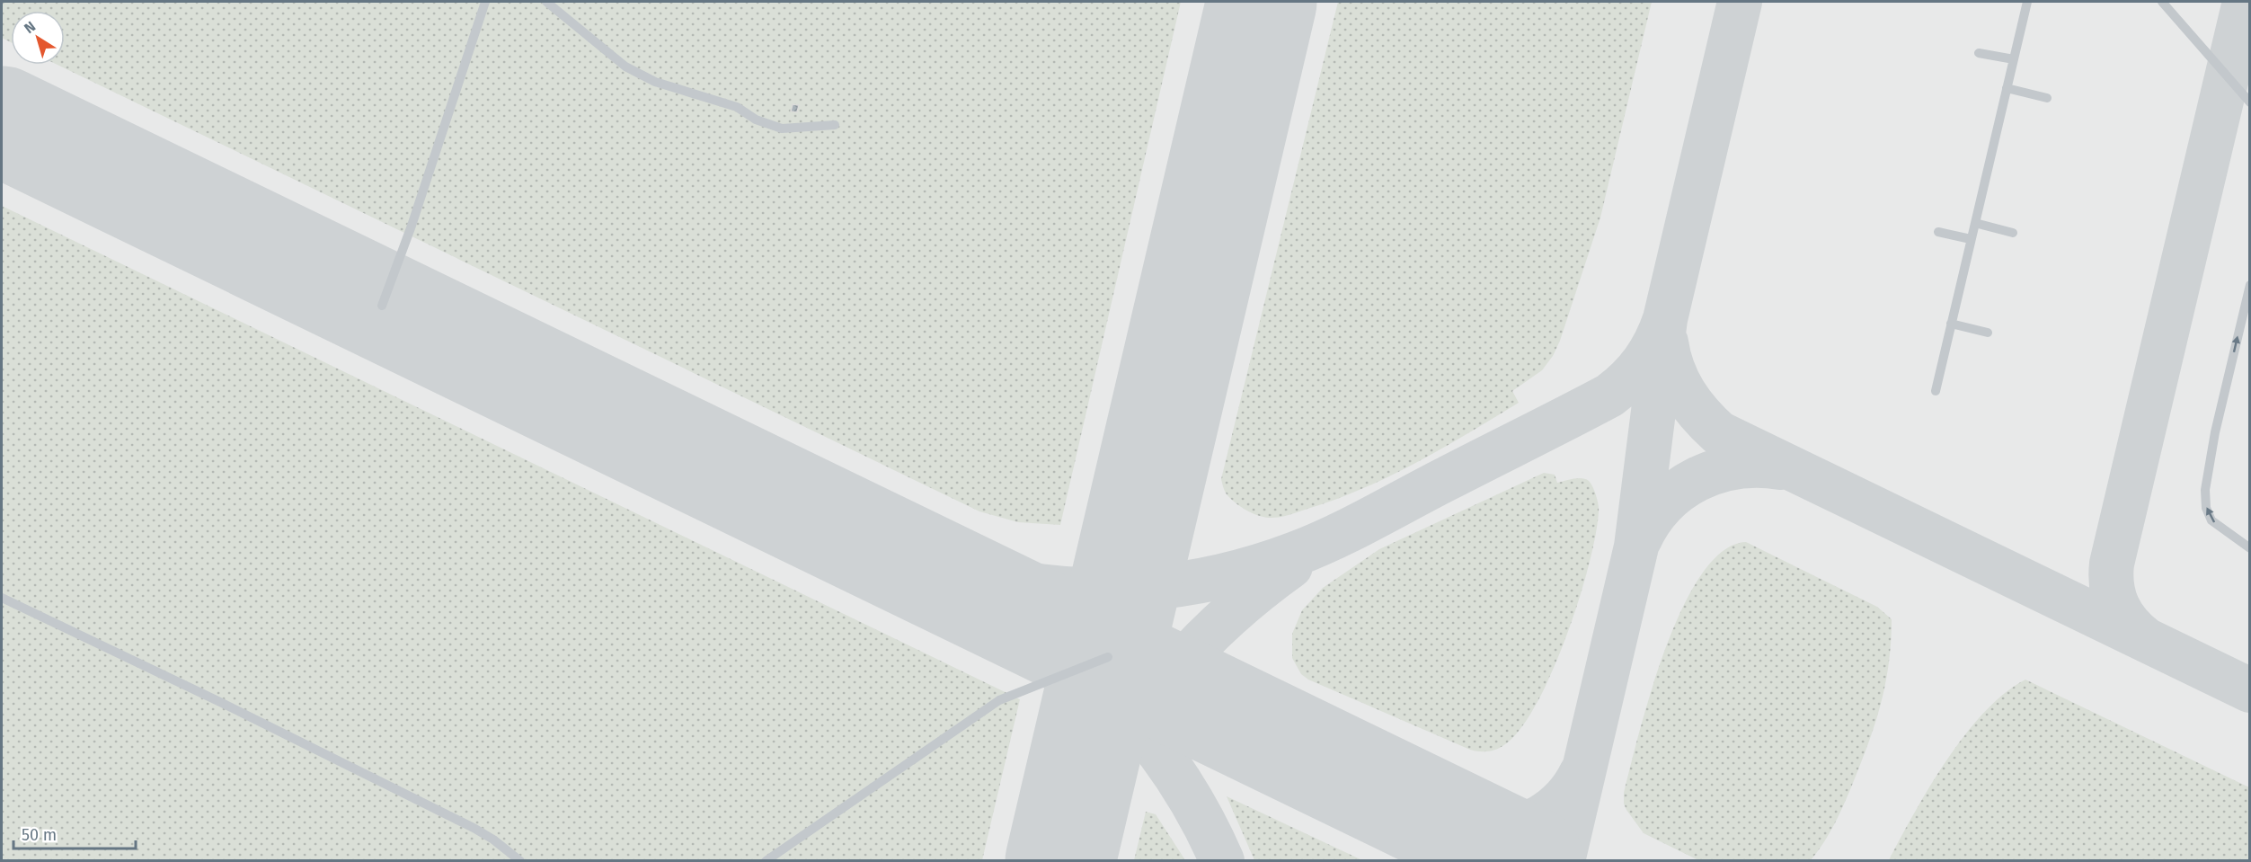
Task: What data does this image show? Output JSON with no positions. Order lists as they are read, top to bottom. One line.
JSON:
{"scale_bar":"50 m","north":"top left"}
